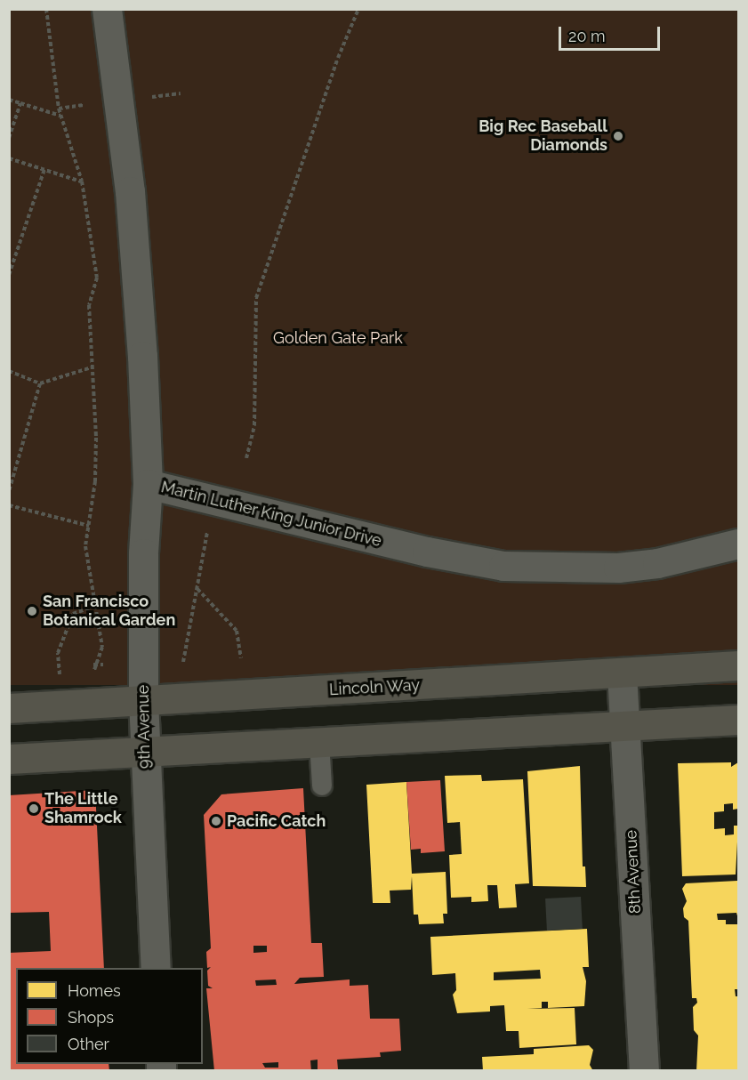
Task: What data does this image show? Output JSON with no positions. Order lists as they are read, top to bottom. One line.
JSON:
{"streets":{"main road":["Lincoln Way"],"street":["Martin Luther King Junior Drive","9th Avenue","8th Avenue"]},"crossings":[["Martin Luther King Junior Drive","9th Avenue"],["Lincoln Way","9th Avenue"],["Lincoln Way","8th Avenue"]],"parks":["Golden Gate Park"],"places":["Big Rec Baseball Diamonds","San Francisco Botanical Garden","The Little Shamrock","Pacific Catch"],"legend":["Homes","Shops","Other"],"scale_bar":"20 m"}
